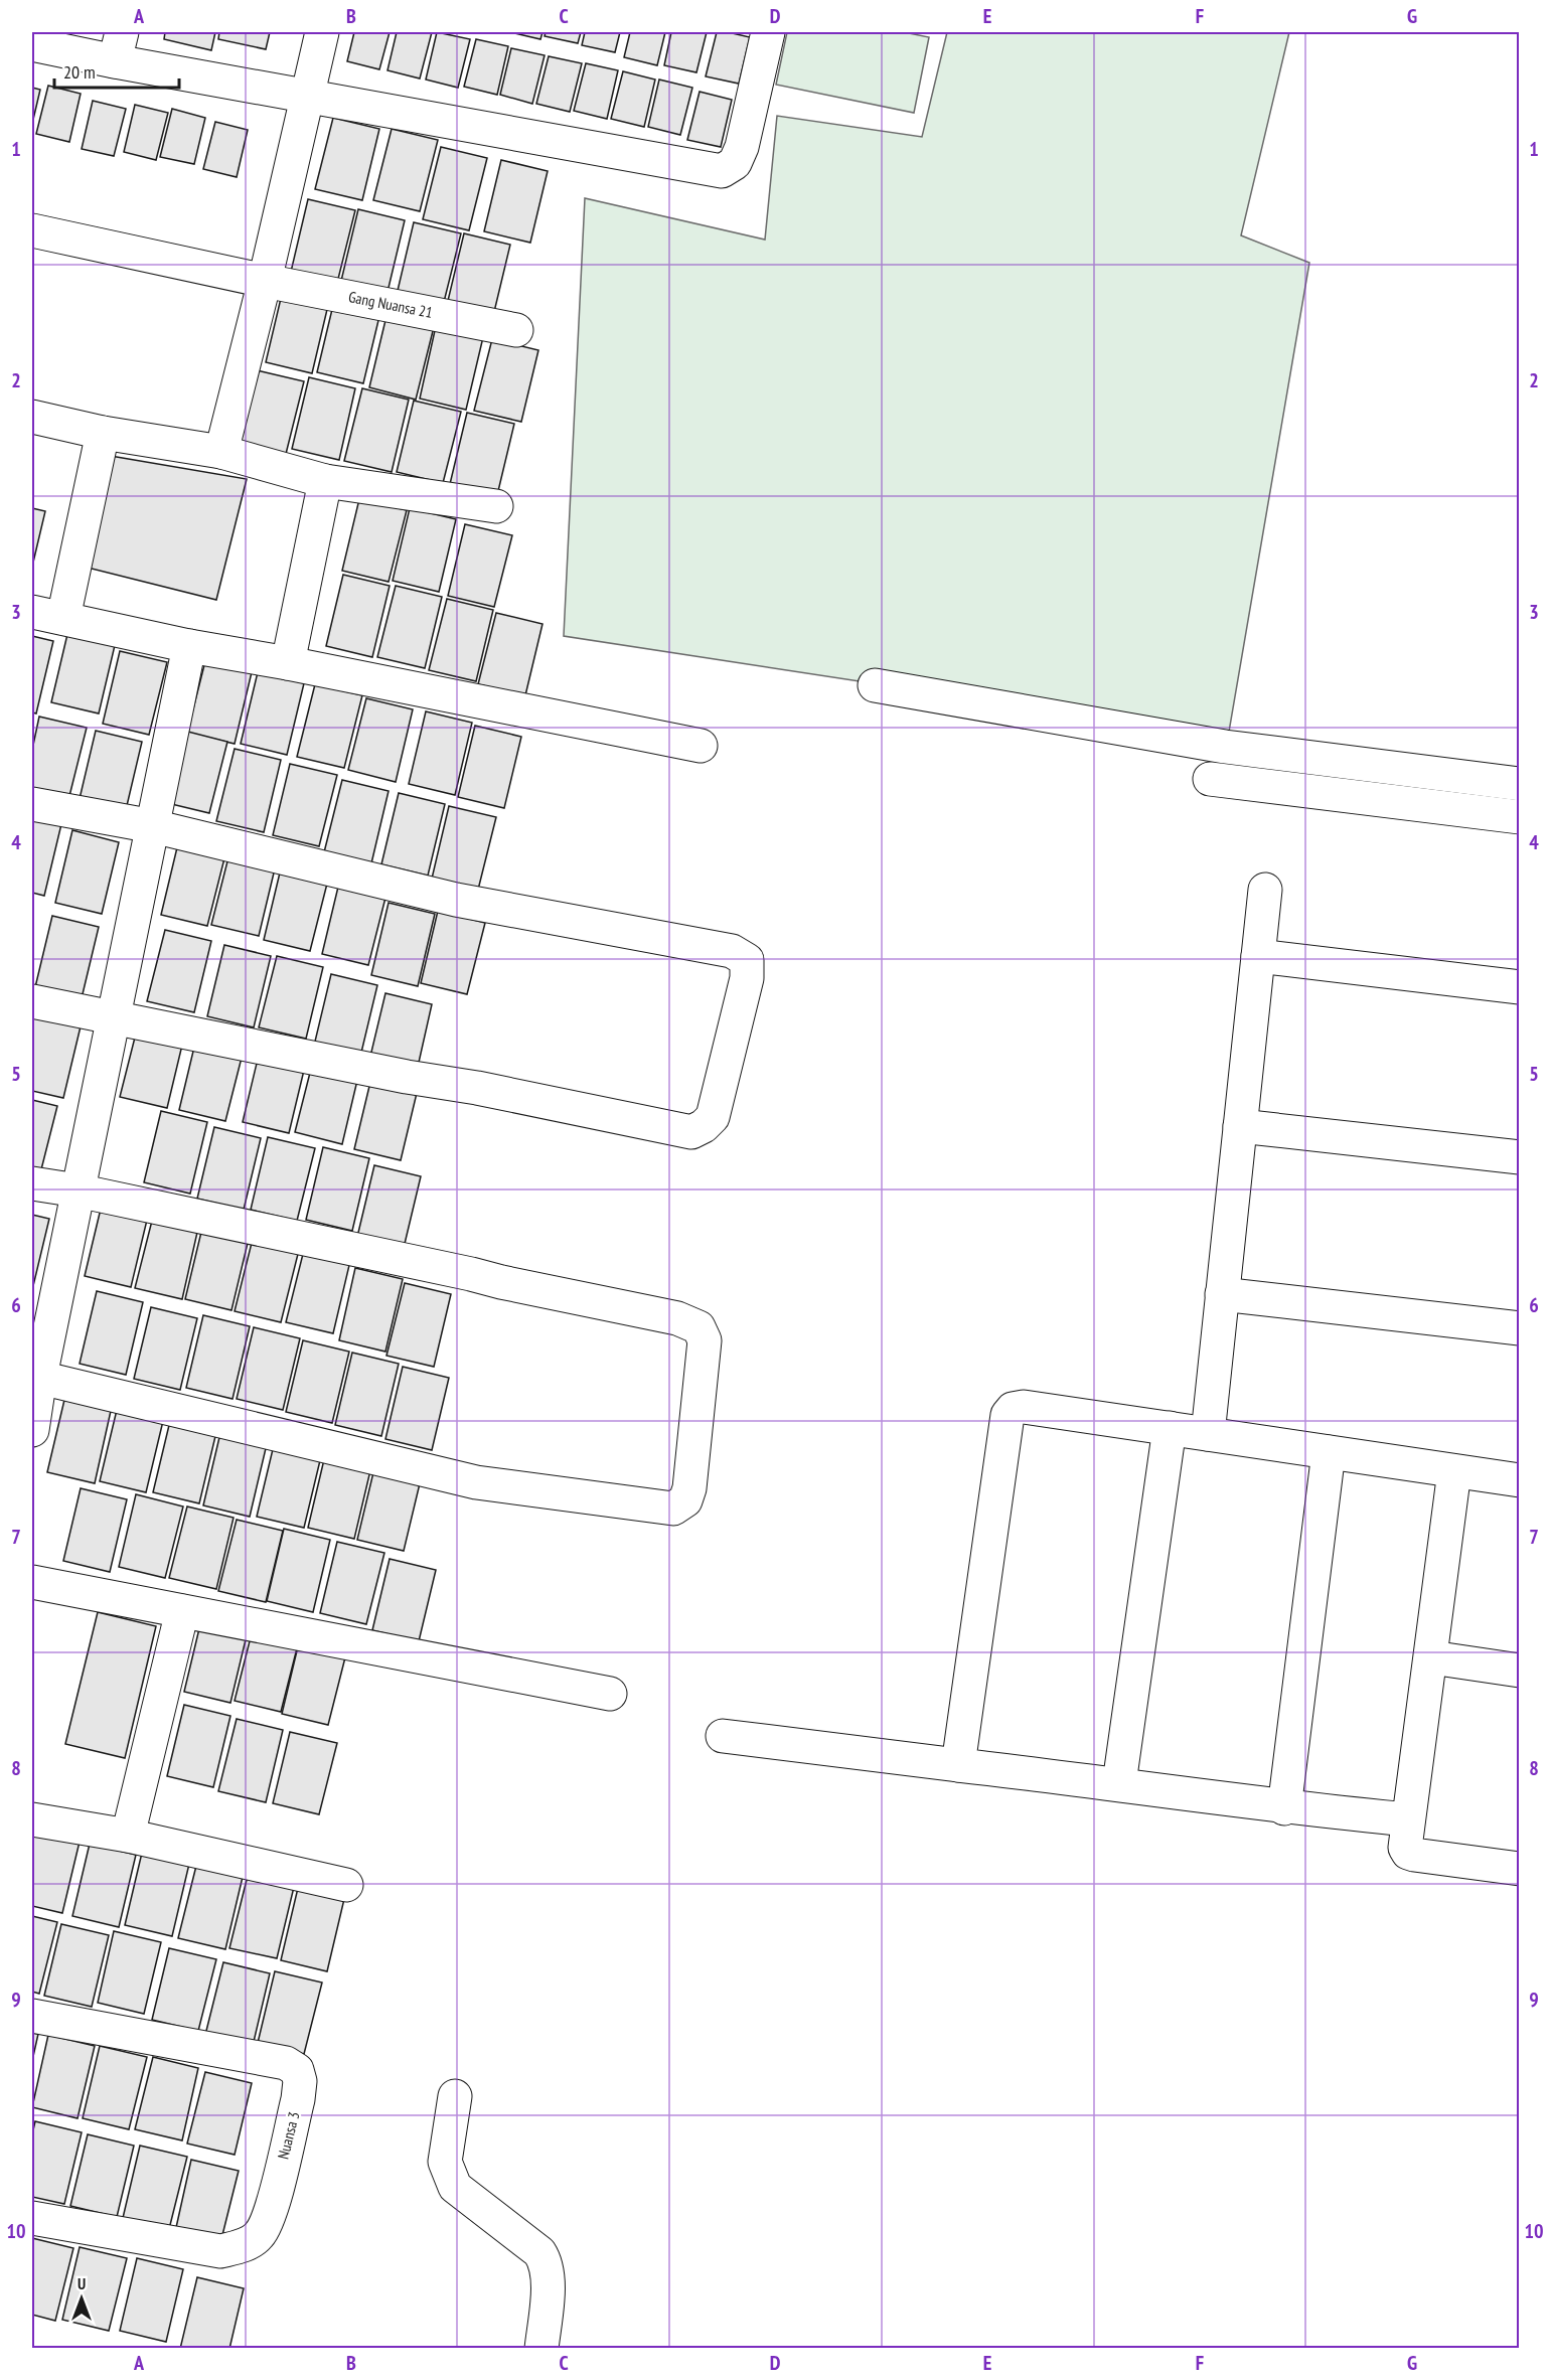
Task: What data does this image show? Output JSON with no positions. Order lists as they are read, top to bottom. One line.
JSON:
{"streets":{"street":["Gang Nuansa 21","Nuansa 3"]},"scale_bar":"20 m","north":"top","grid":{"columns":["A","B","C","D","E","F","G"],"rows":["1","2","3","4","5","6","7","8","9","10"]}}
